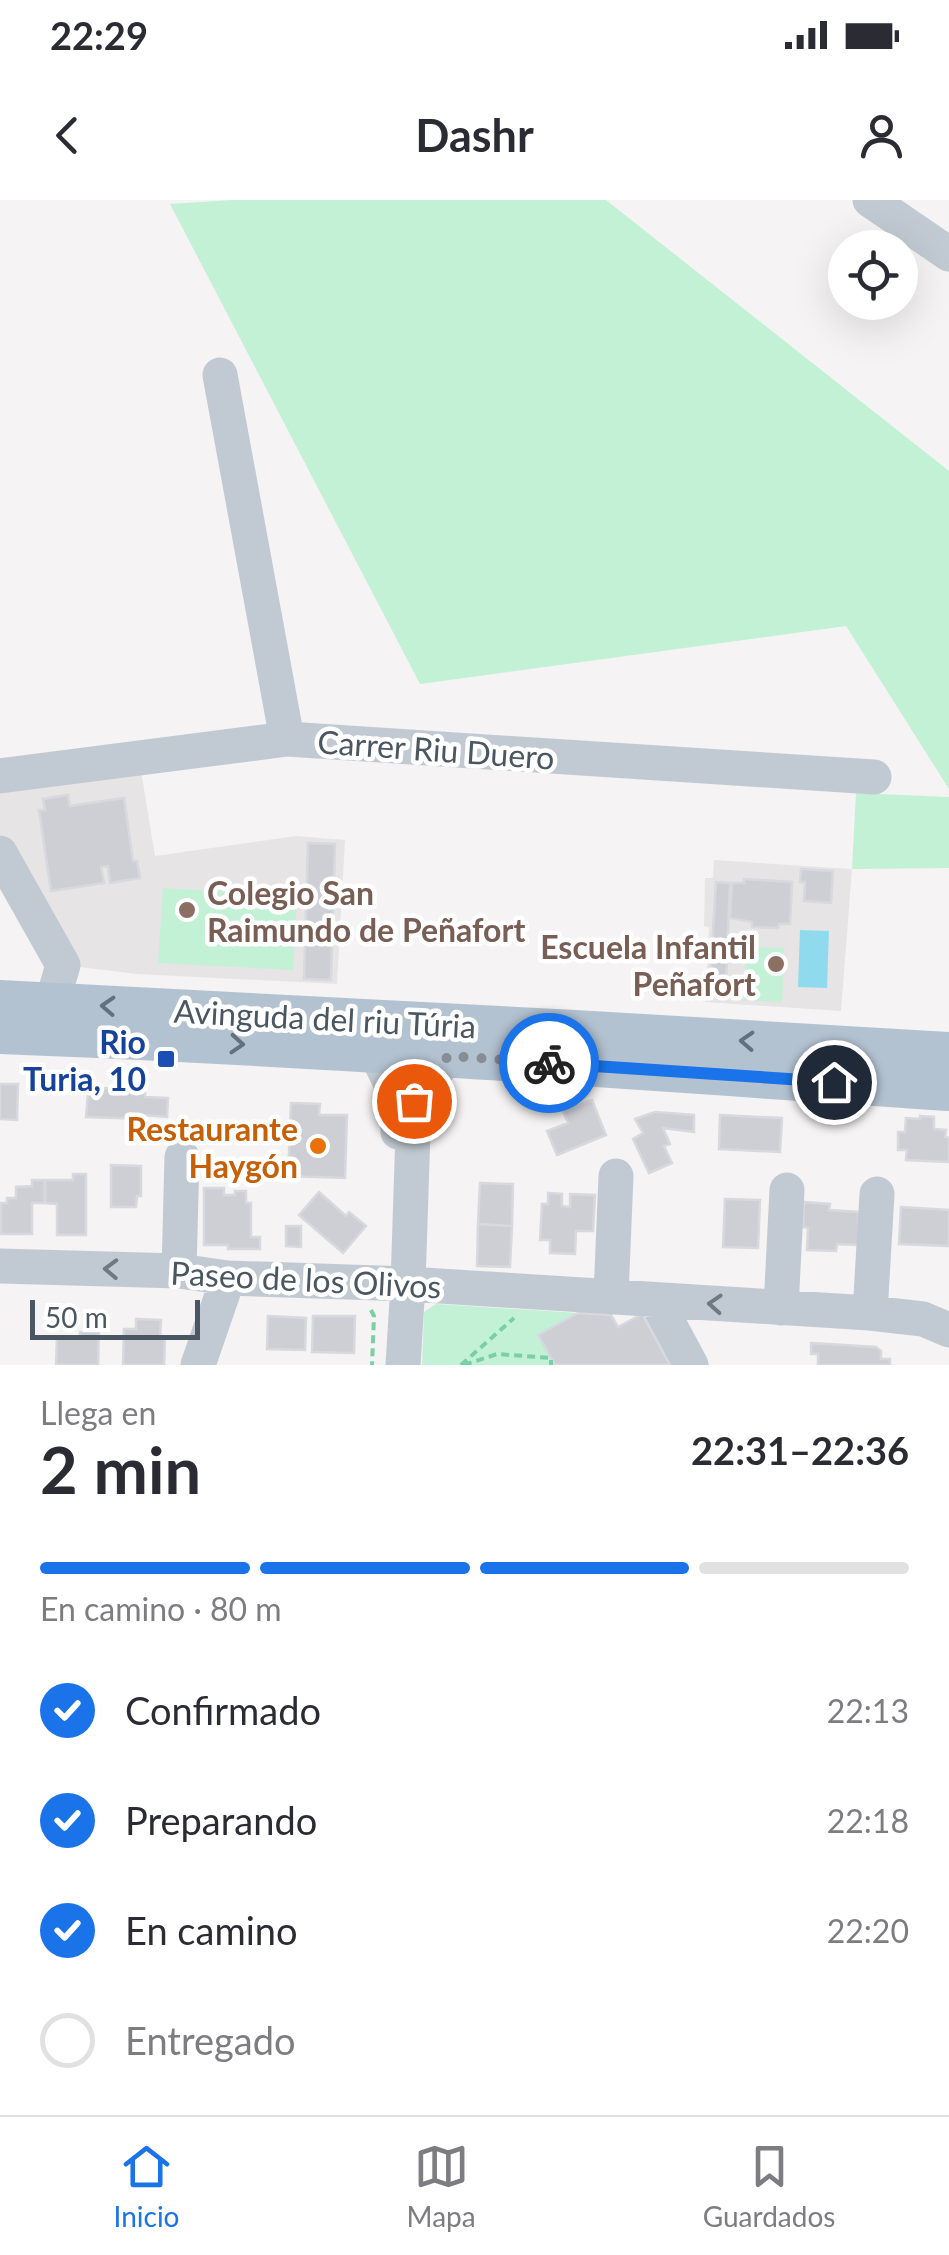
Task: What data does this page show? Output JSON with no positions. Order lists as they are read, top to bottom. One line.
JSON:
{"streets":{"main road":["Avinguda del riu Túria"],"street":["Carrer Riu Duero","Paseo de los Olivos"]},"places":{"other":["Colegio San Raimundo de Peñafort","Escuela Infantil Peñafort","Restaurante Haygón"],"transit":["Rio Turia, 10"]},"scale_bar":"50 m","page":{"status":"22:29","header":"Dashr","scale":"50 m","heading":["2 min","Llega en","22:31–22:36"],"bar":"En camino · 80 m","list":[["Confirmado","22:13"],["Preparando","22:18"],["En camino","22:20"],"Entregado"],"tabs":["Inicio","Mapa","Guardados"]}}
